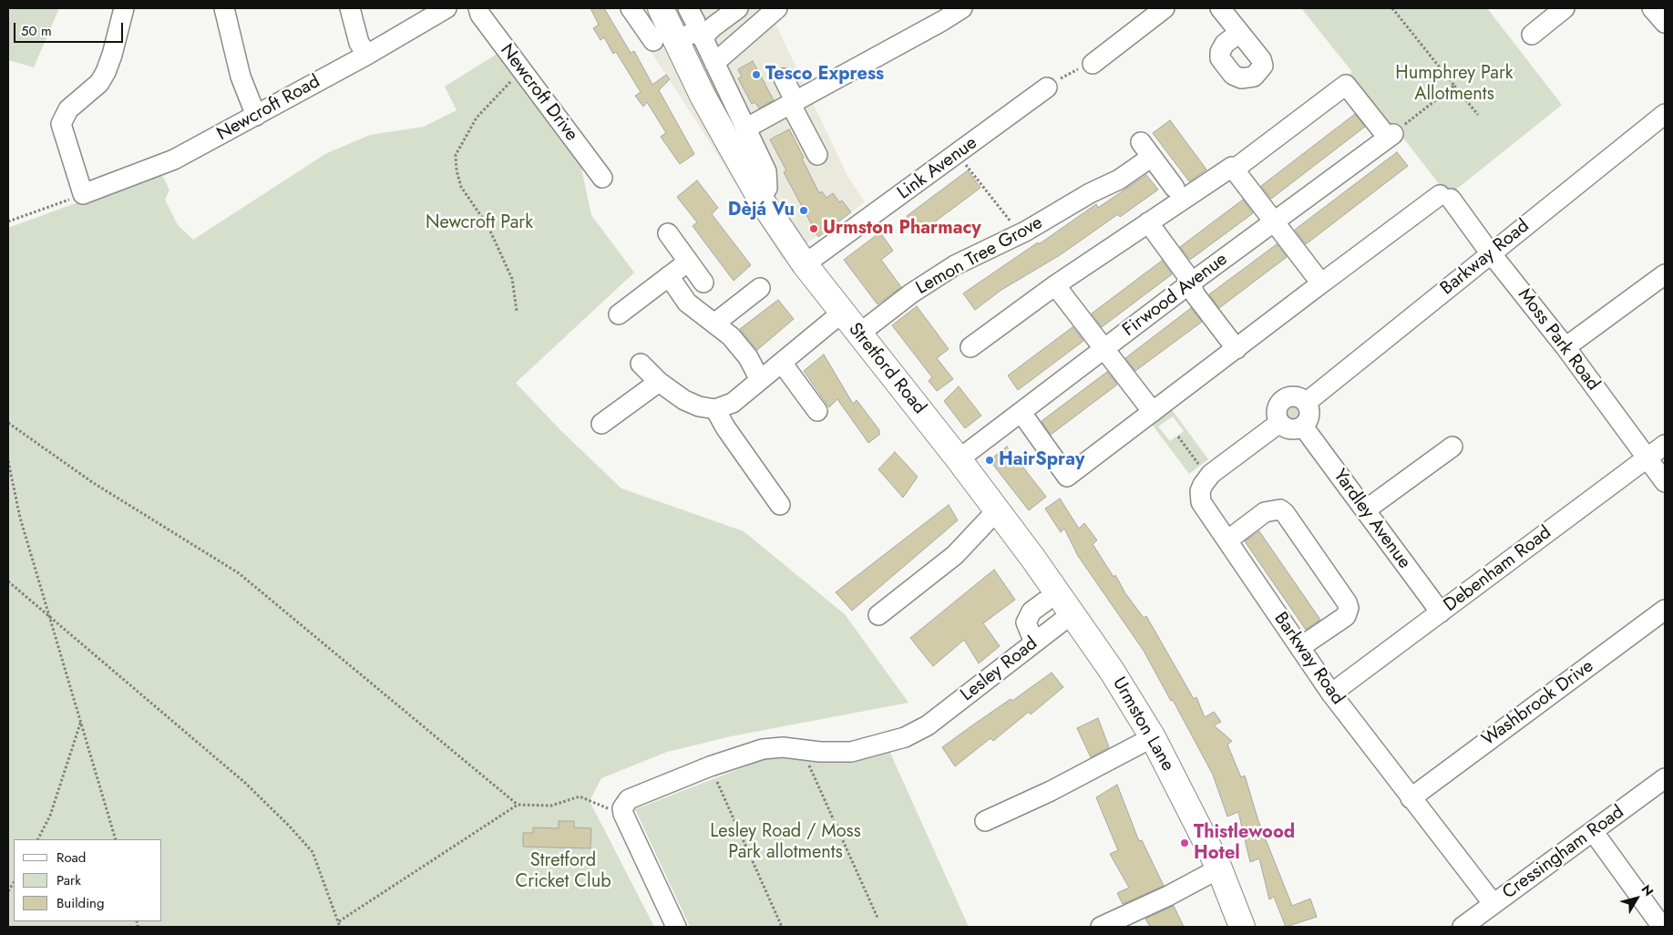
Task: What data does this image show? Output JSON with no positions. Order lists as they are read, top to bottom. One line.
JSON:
{"streets":{"main road":["Stretford Road","Urmston Lane"],"street":["Newcroft Drive","Newcroft Road","Link Avenue","Lemon Tree Grove","Barkway Road","Firwood Avenue","Moss Park Road","Yardley Avenue","Debenham Road","Lesley Road","Washbrook Drive","Cressingham Road"]},"crossings":[["Link Avenue","Stretford Road"],["Lemon Tree Grove","Stretford Road"],["Barkway Road","Moss Park Road"],["Barkway Road","Yardley Avenue"],["Barkway Road","Debenham Road"],["Barkway Road","Washbrook Drive"],["Barkway Road","Cressingham Road"],["Firwood Avenue","Stretford Road"],["Moss Park Road","Debenham Road"],["Stretford Road","Urmston Lane"],["Yardley Avenue","Debenham Road"],["Lesley Road","Urmston Lane"]],"parks":["Humphrey Park Allotments","Newcroft Park","Lesley Road / Moss Park allotments","Stretford Cricket Club"],"places":["Tesco Express","Dèjá Vu","Urmston Pharmacy","HairSpray","Thistlewood Hotel"],"legend":["Road","Park","Building"],"scale_bar":"50 m","north":"top right"}
